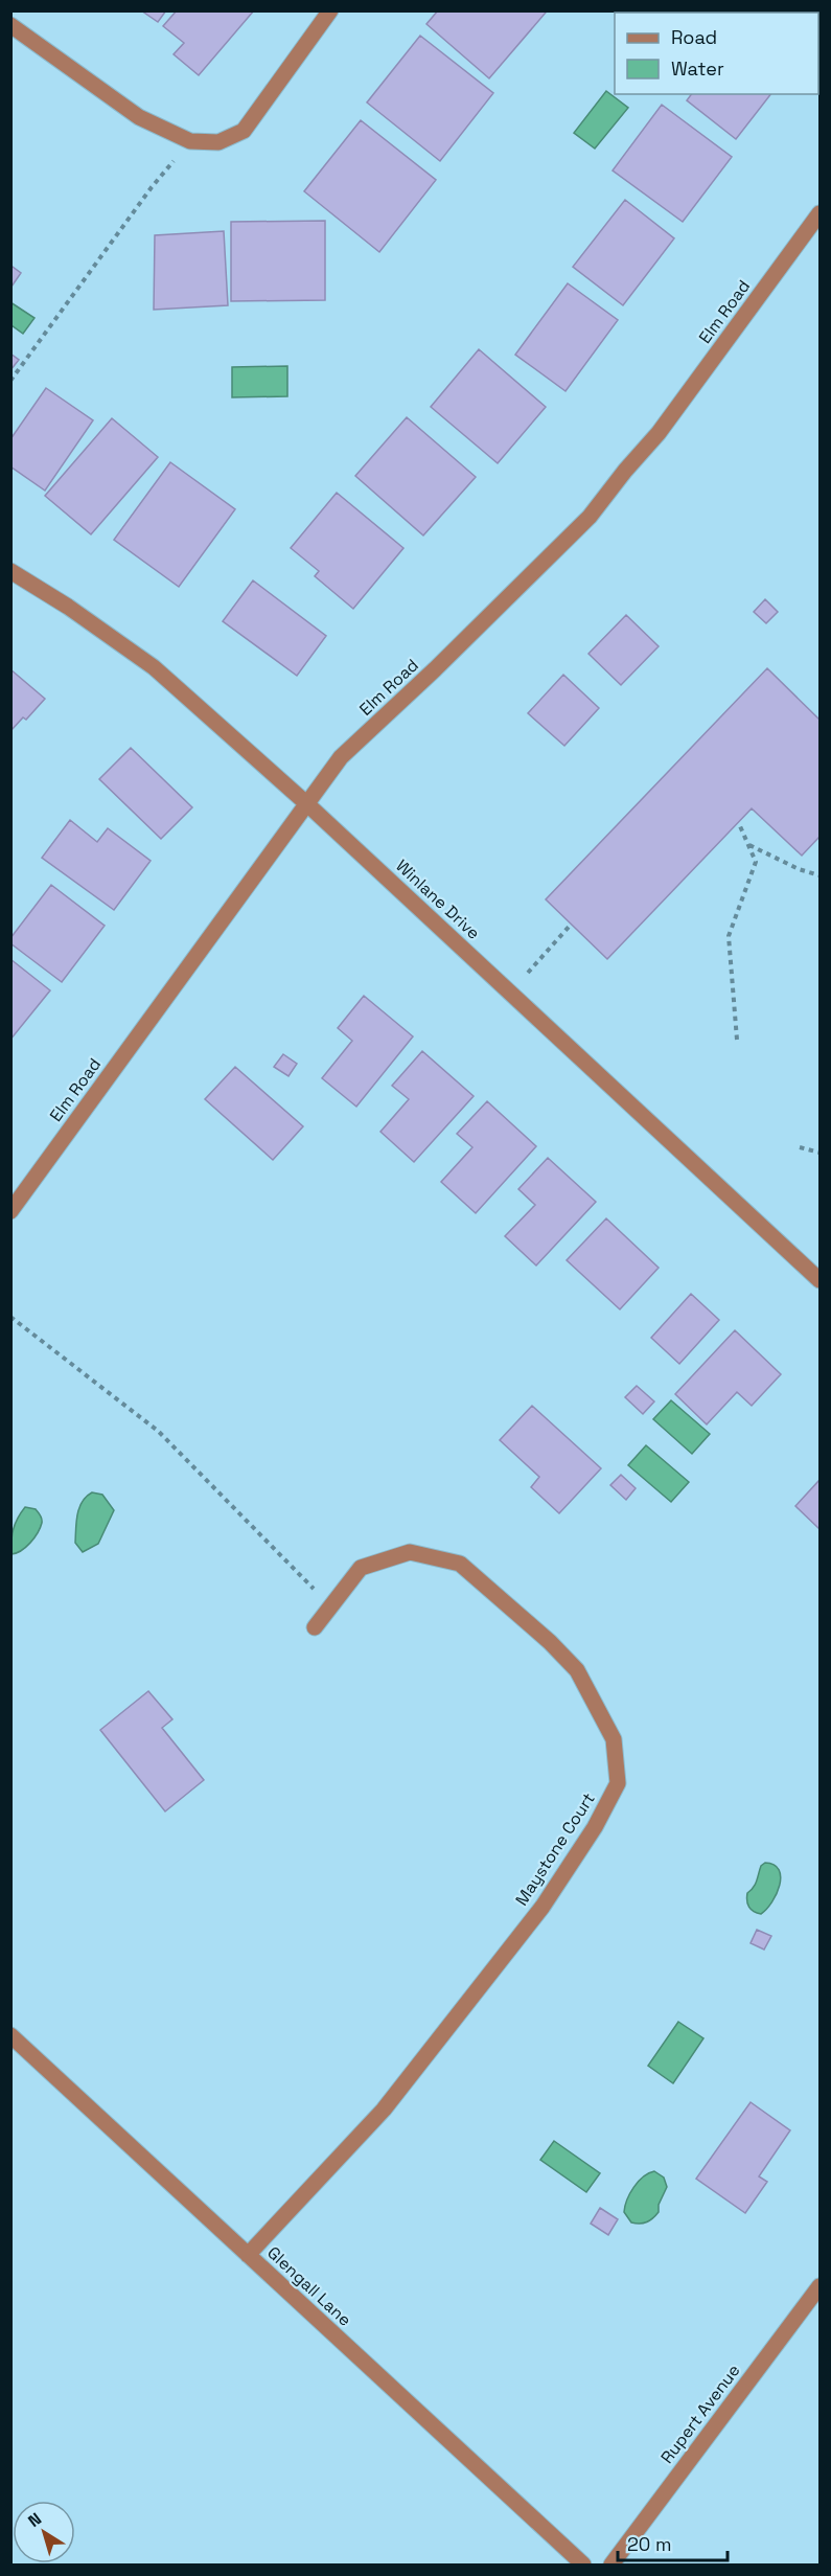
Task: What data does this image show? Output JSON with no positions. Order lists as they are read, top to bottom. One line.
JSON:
{"streets":{"street":["Elm Road","Winlane Drive","Maystone Court","Glengall Lane","Rupert Avenue"]},"crossings":[["Elm Road","Winlane Drive"],["Maystone Court","Glengall Lane"]],"legend":["Road","Water"],"scale_bar":"20 m","north":"top left"}
